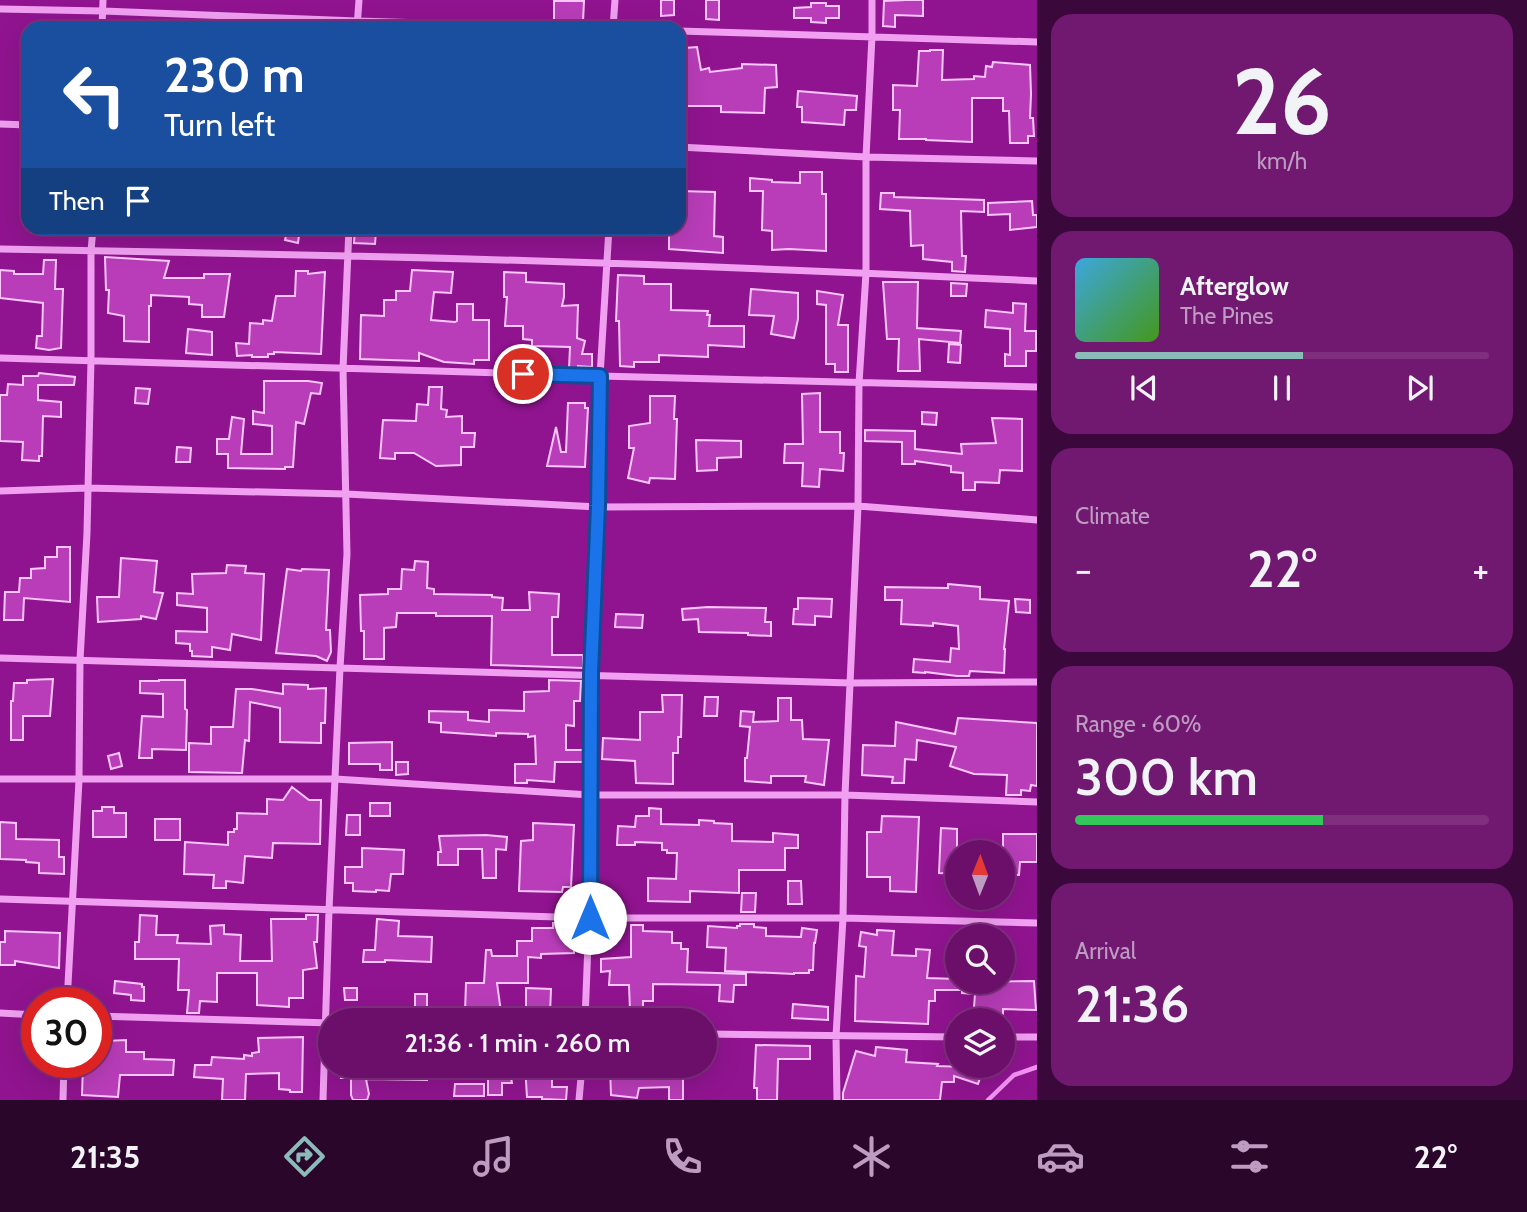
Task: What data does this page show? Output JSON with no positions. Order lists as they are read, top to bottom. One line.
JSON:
{"north":"top","page":{"tile":[["26","km/h"],"Climate",["Range · 60%","300 km"],["Arrival","21:36"]],"turn":["230 m","Turn left"],"then":"Then","song":["Afterglow","The Pines"],"heat":["−","22°","+"],"limit":"30","trip":"21:36 · 1 min · 260 m","tabs":["21:35","22°"]}}
